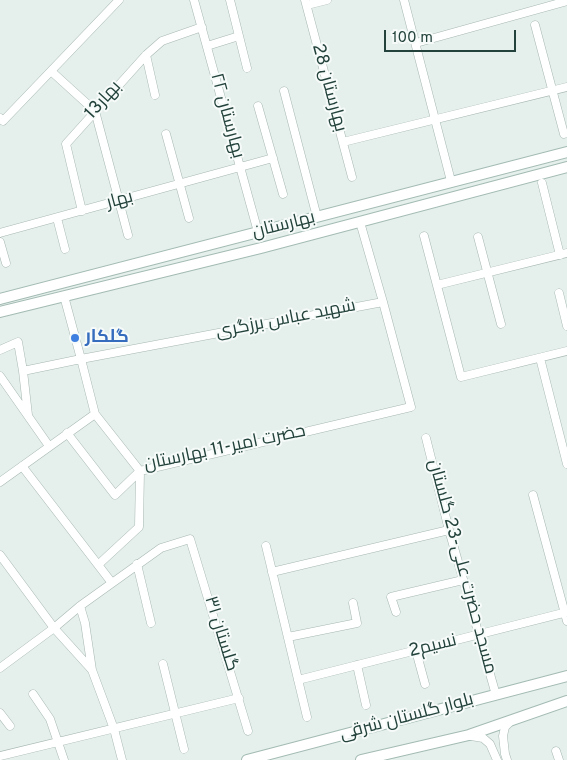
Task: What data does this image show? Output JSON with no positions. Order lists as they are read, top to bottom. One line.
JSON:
{"streets":{"street":["بهارستان 28","بهار13","بهارستان ۲۲","بهار","بهارستان","شهید عباس برزگری","حضرت امیر-11 بهارستان","مسجد حضرت علی-23 گلستان","گلستان ۳۱","نسیم2","بلوار گلستان شرقی"]},"crossings":[["بهار13","بهارستان ۲۲"],["بهار13","بهار"],["بهارستان ۲۲","بهار"],["بهارستان ۲۲","بهارستان"],["بهارستان","حضرت امیر-11 بهارستان"],["شهید عباس برزگری","حضرت امیر-11 بهارستان"],["مسجد حضرت علی-23 گلستان","نسیم2"],["مسجد حضرت علی-23 گلستان","بلوار گلستان شرقی"]],"places":["گلکار"],"scale_bar":"100 m"}
